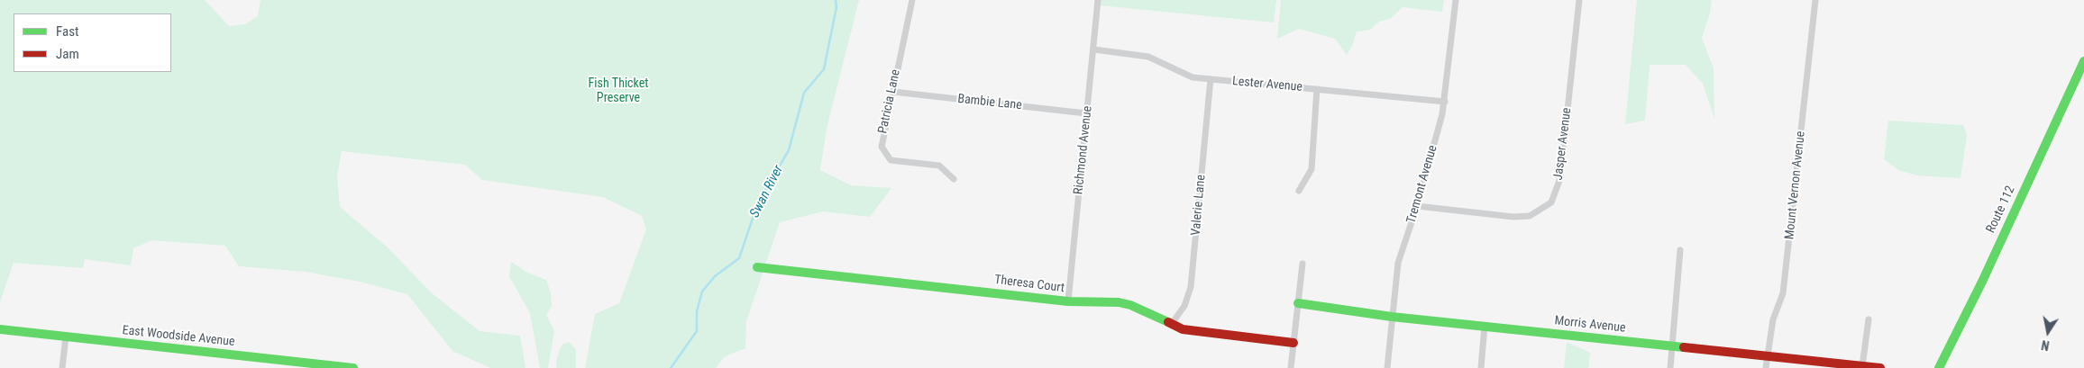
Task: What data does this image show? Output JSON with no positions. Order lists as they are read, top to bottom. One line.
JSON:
{"streets":{"street":["Lester Avenue","Patricia Lane","Bambie Lane","Jasper Avenue","Richmond Avenue","Tremont Avenue","Mount Vernon Avenue","Valerie Lane","Route 112","Theresa Court","Morris Avenue","East Woodside Avenue"]},"crossings":[["Lester Avenue","Richmond Avenue"],["Lester Avenue","Tremont Avenue"],["Lester Avenue","Valerie Lane"],["Patricia Lane","Bambie Lane"],["Bambie Lane","Richmond Avenue"],["Jasper Avenue","Tremont Avenue"],["Richmond Avenue","Theresa Court"],["Tremont Avenue","Morris Avenue"],["Mount Vernon Avenue","Morris Avenue"],["Valerie Lane","Theresa Court"]],"water":["Swan River"],"parks":["Fish Thicket Preserve"],"legend":["Fast","Jam"],"north":"bottom"}
